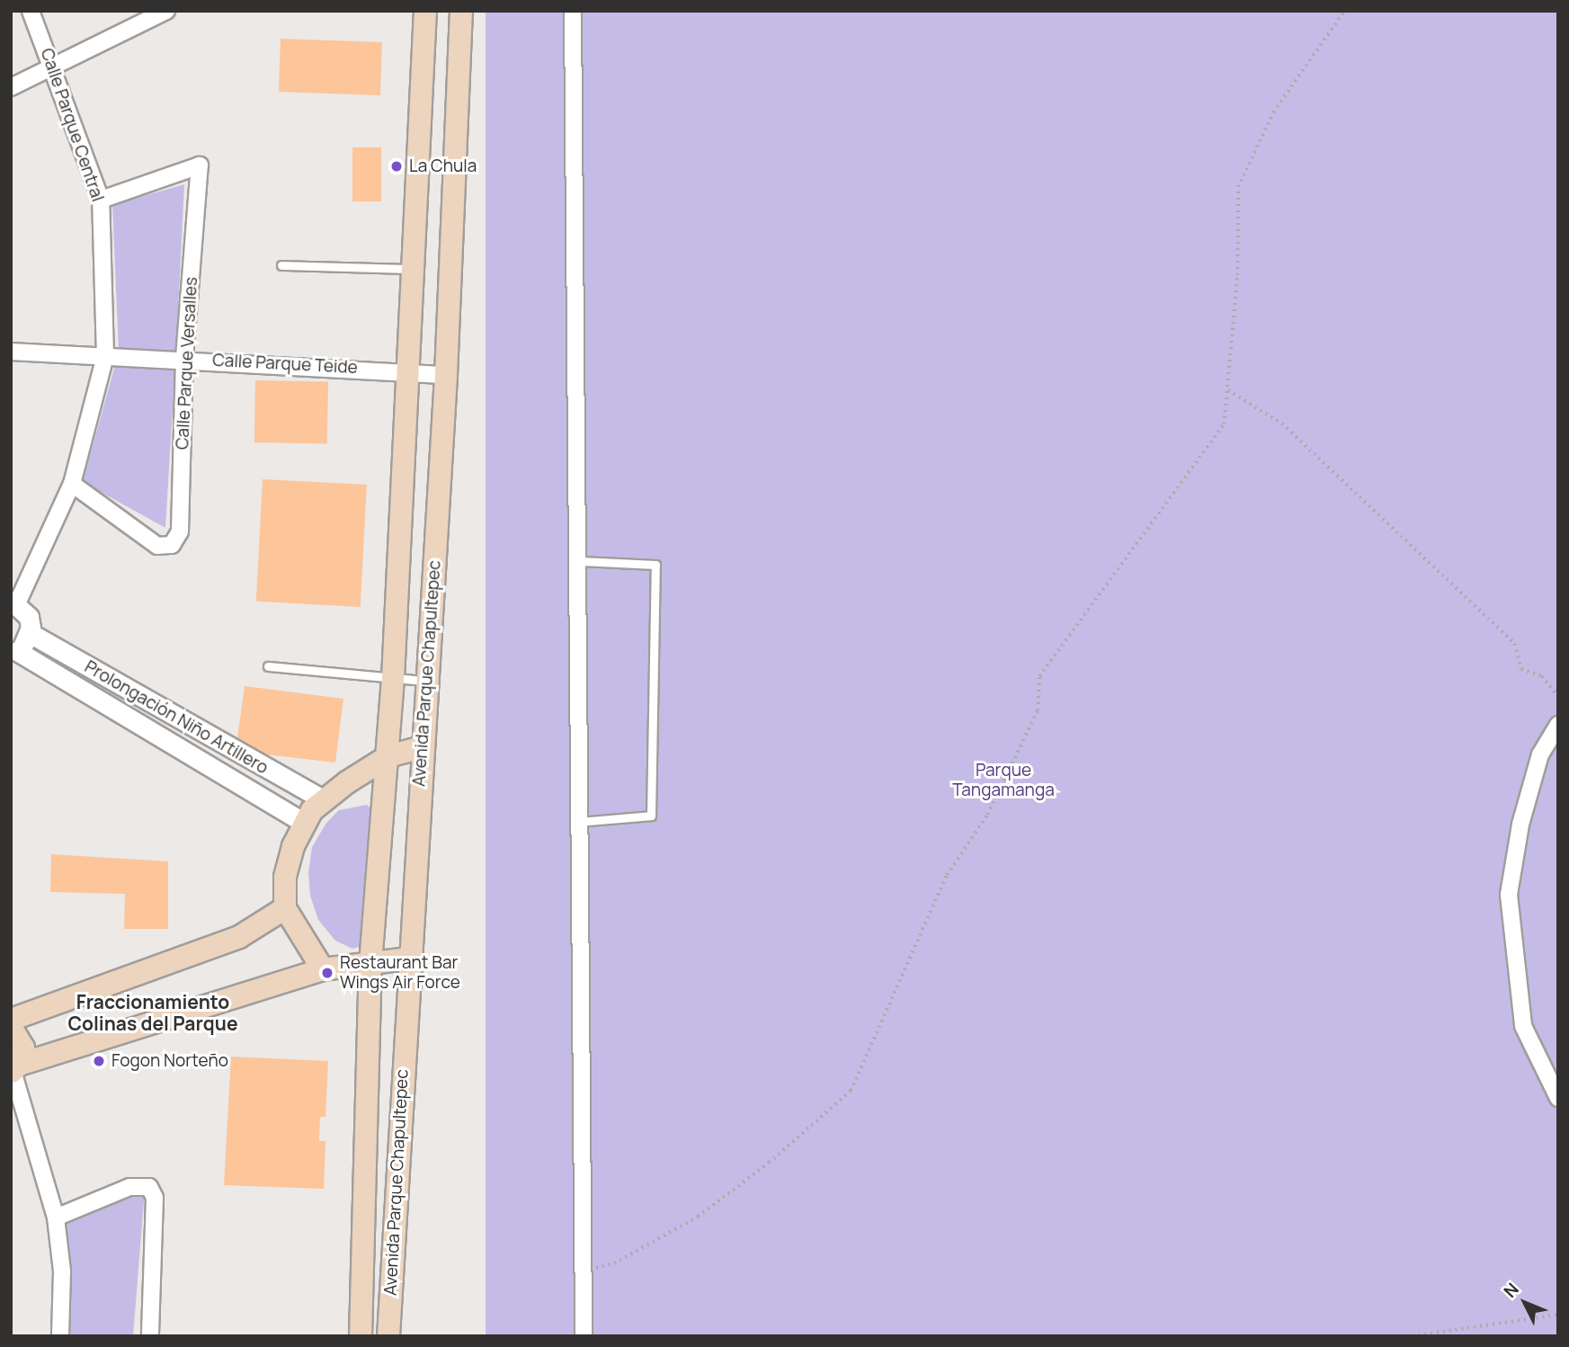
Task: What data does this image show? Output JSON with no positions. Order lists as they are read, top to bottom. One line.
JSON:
{"streets":{"main road":["Avenida Parque Chapultepec"],"street":["Calle Parque Central","Calle Parque Versalles","Calle Parque Teide","Prolongación Niño Artillero"]},"crossings":[["Calle Parque Central","Calle Parque Versalles"],["Calle Parque Central","Calle Parque Teide"],["Calle Parque Versalles","Calle Parque Teide"],["Calle Parque Teide","Avenida Parque Chapultepec"]],"districts":["Fraccionamiento Colinas del Parque"],"parks":["Parque Tangamanga"],"places":["La Chula","Restaurant Bar Wings Air Force","Fogon Norteño"],"north":"top left"}
